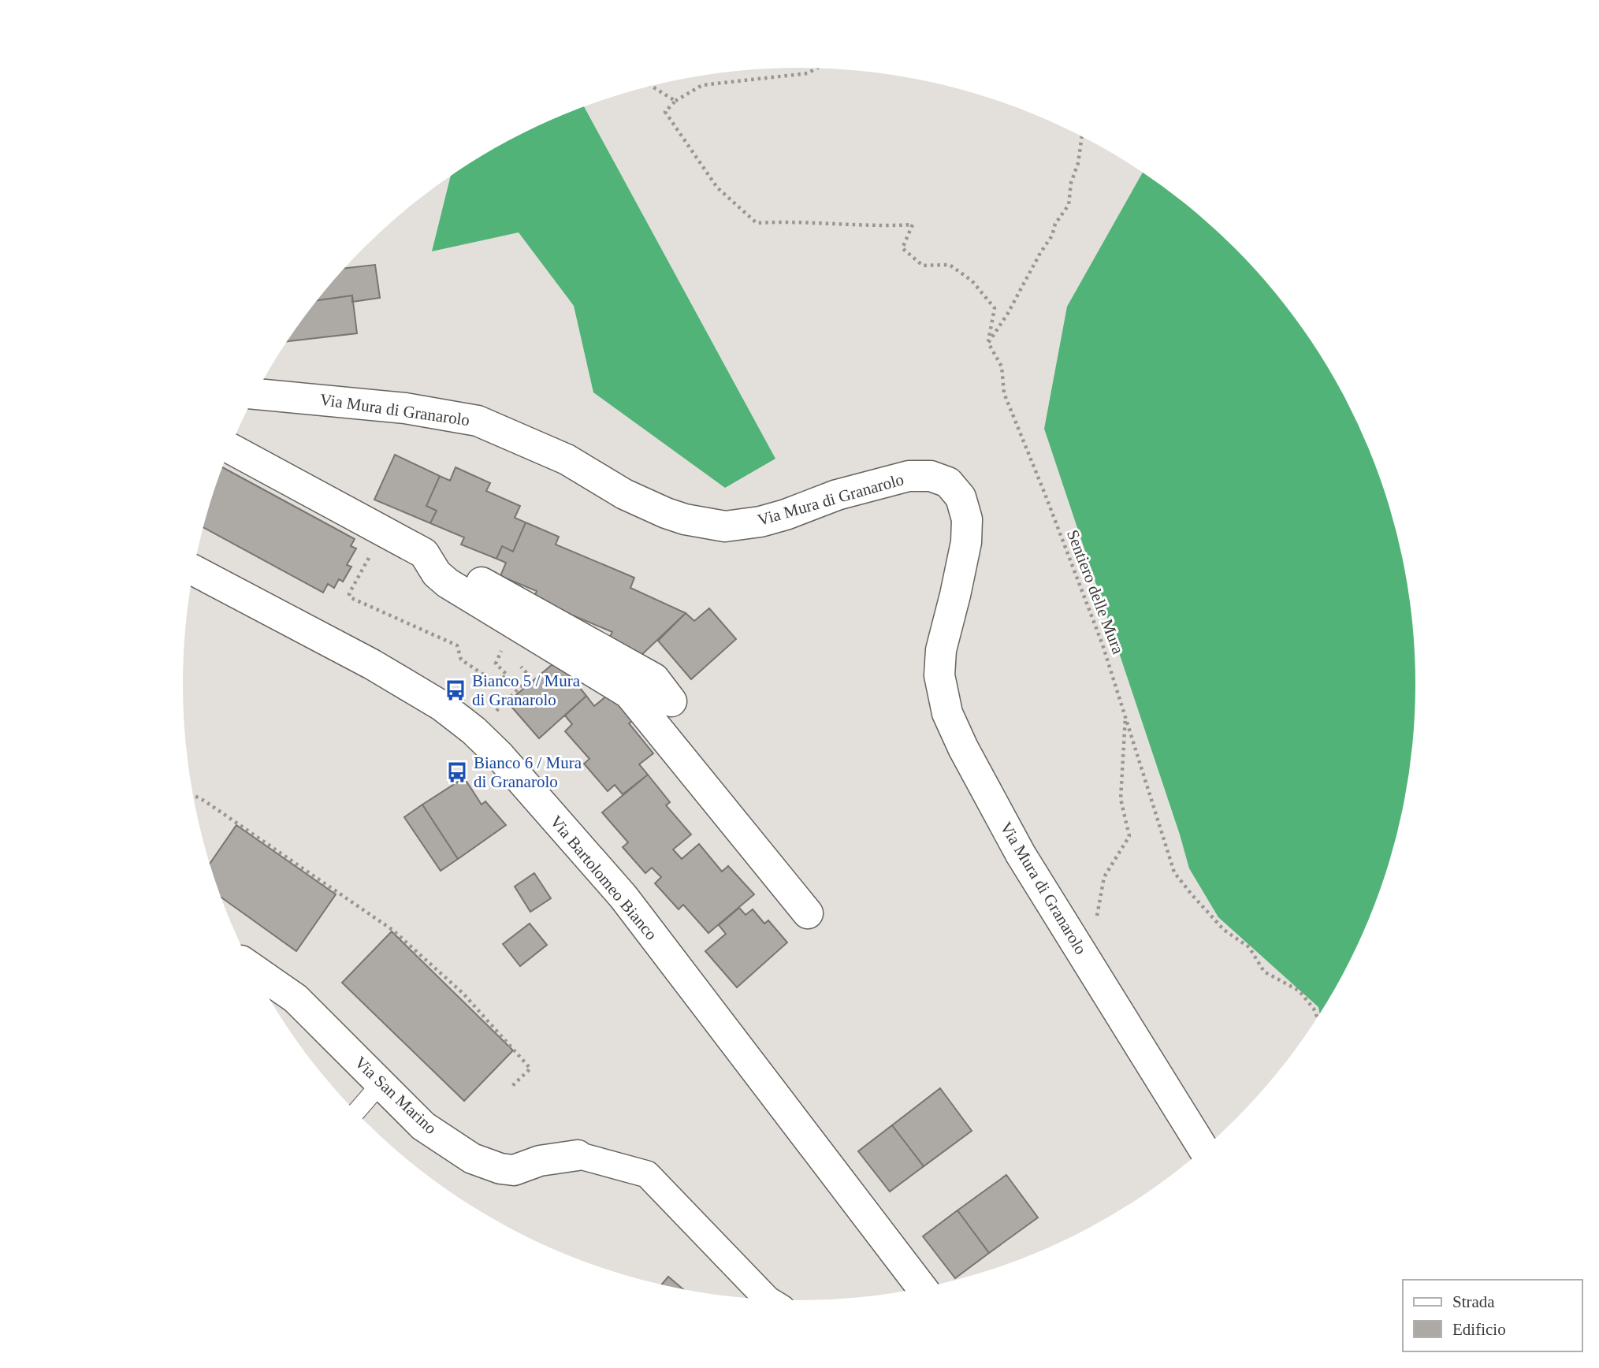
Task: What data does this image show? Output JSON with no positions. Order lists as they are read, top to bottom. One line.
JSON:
{"streets":{"street":["Via Mura di Granarolo","Via Bartolomeo Bianco","Via San Marino"],"path":["Sentiero delle Mura"]},"places":{"bus stop":["Bianco 5 / Mura di Granarolo","Bianco 6 / Mura di Granarolo"]},"legend":["Strada","Edificio"]}
